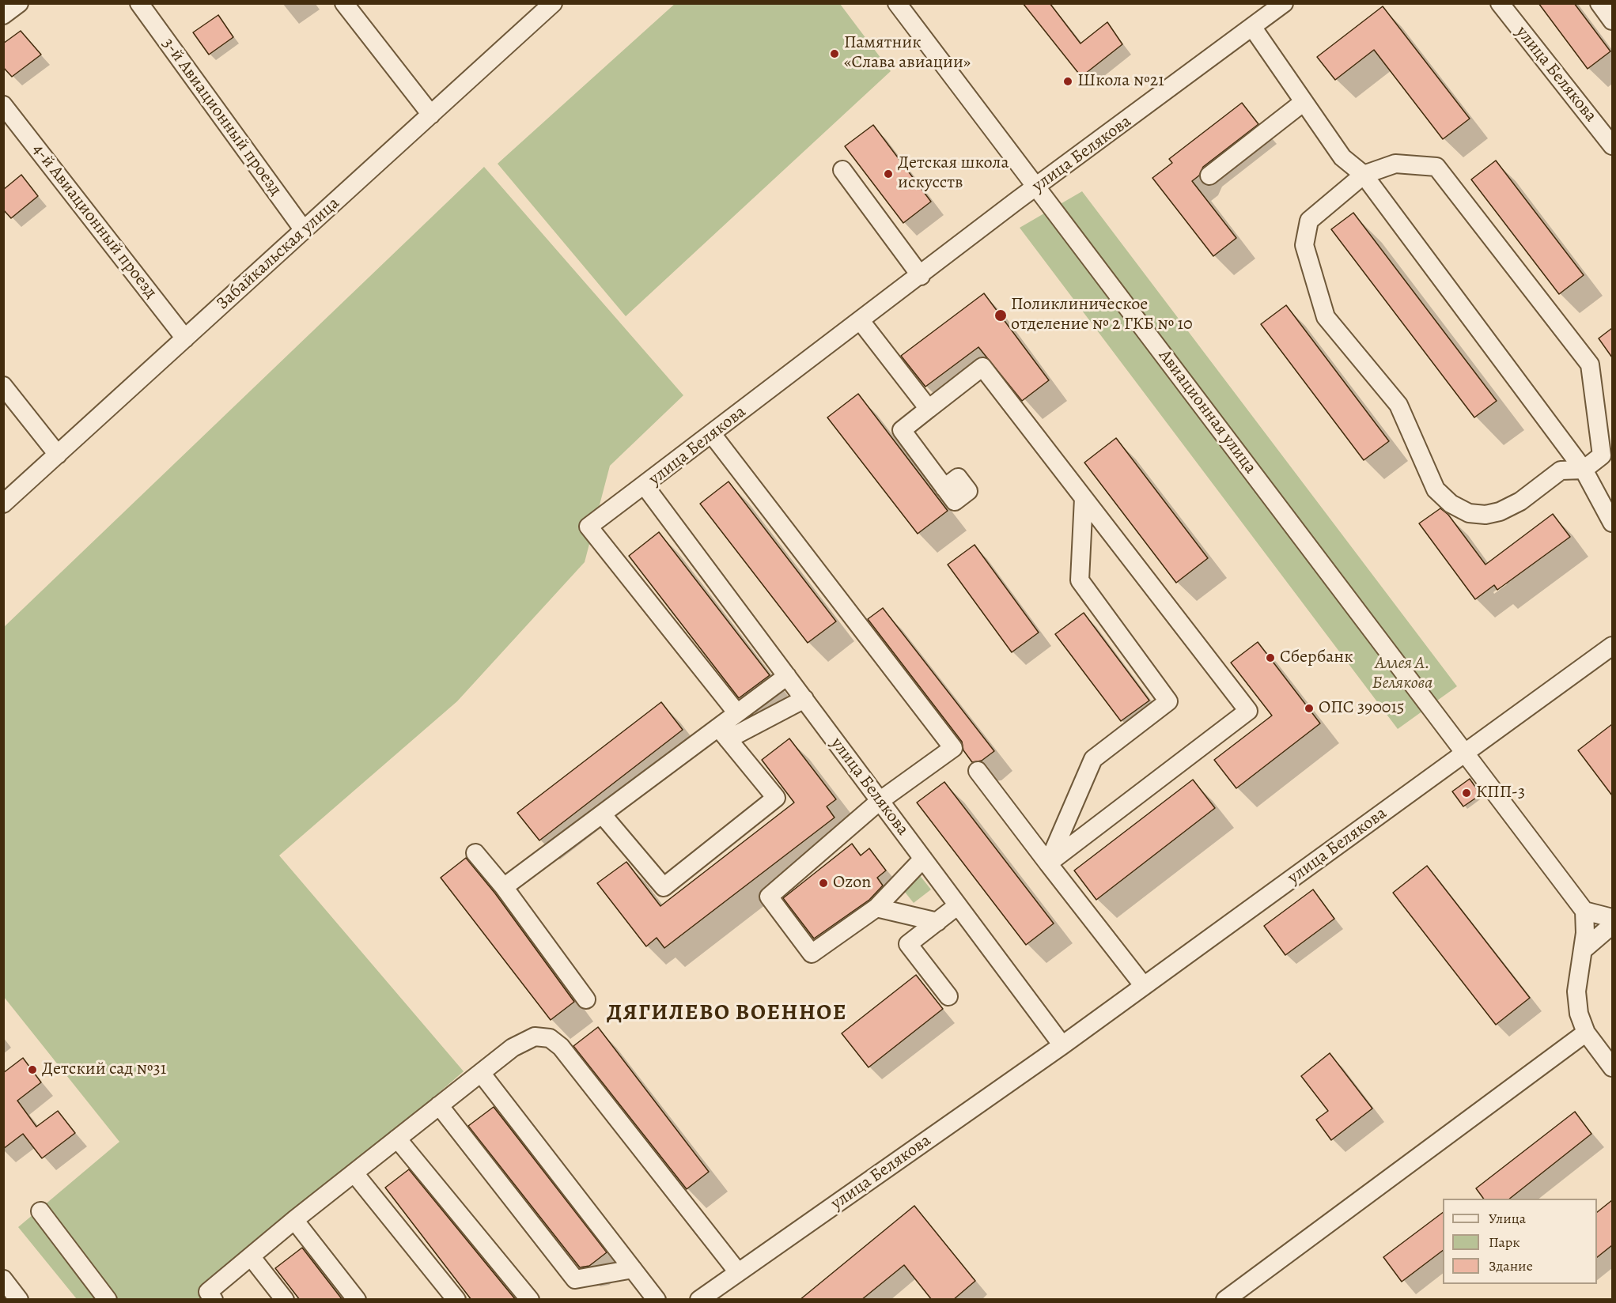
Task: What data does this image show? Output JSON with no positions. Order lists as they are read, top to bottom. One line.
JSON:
{"streets":{"street":["улица Белякова","3-й Авиационный проезд","4-й Авиационный проезд","Забайкальская улица","Авиационная улица"]},"crossings":[["улица Белякова","Авиационная улица"],["3-й Авиационный проезд","Забайкальская улица"],["4-й Авиационный проезд","Забайкальская улица"]],"districts":["ДЯГИЛЕВО ВОЕННОЕ"],"parks":["Аллея А. Белякова"],"places":["Памятник «Слава авиации»","Школа №21","Детская школа искусств","Поликлиническое отделение № 2 ГКБ № 10","Сбербанк","ОПС 390015","КПП-3","Ozon","Детский сад №31"],"legend":["Улица","Парк","Здание"]}
